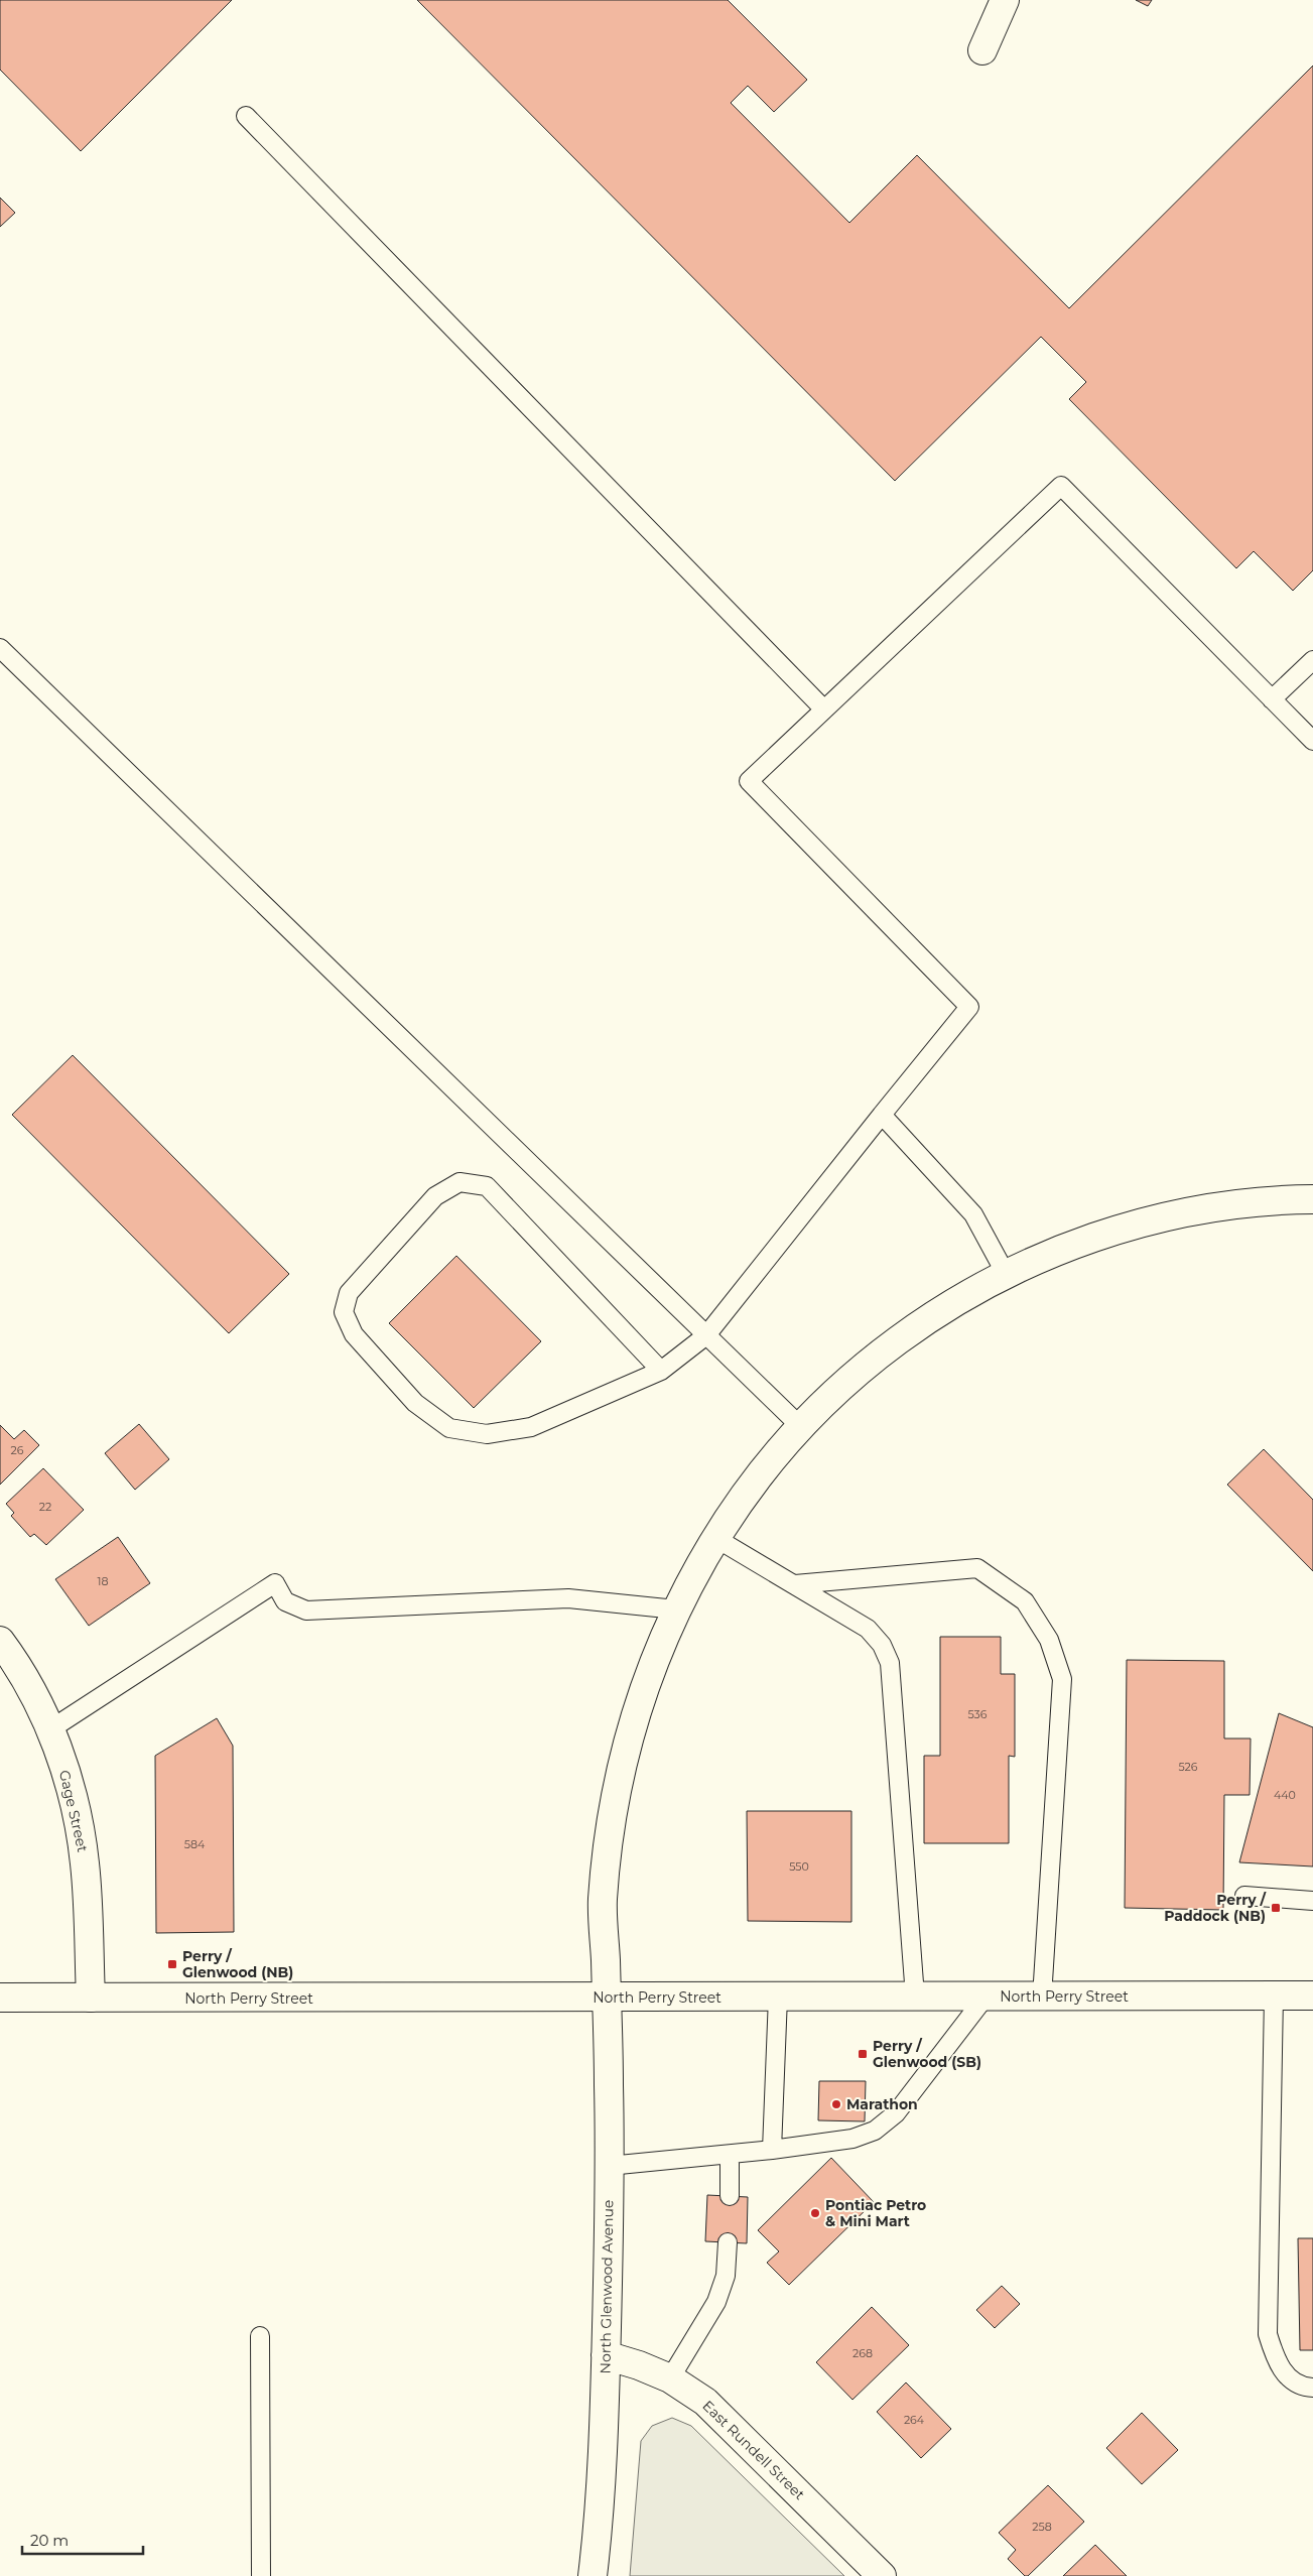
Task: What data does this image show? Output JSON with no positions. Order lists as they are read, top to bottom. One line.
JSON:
{"streets":{"street":["Gage Street","North Perry Street","North Glenwood Avenue","East Rundell Street"]},"crossings":[["Gage Street","North Perry Street"],["North Perry Street","North Glenwood Avenue"],["North Glenwood Avenue","East Rundell Street"]],"places":{"transit":["Perry / Paddock (NB)","Perry / Glenwood (NB)","Perry / Glenwood (SB)"],"other":["Marathon","Pontiac Petro & Mini Mart"]},"house_numbers":["26","22","18","536","526","440","584","550","268","264","258"],"scale_bar":"20 m"}
